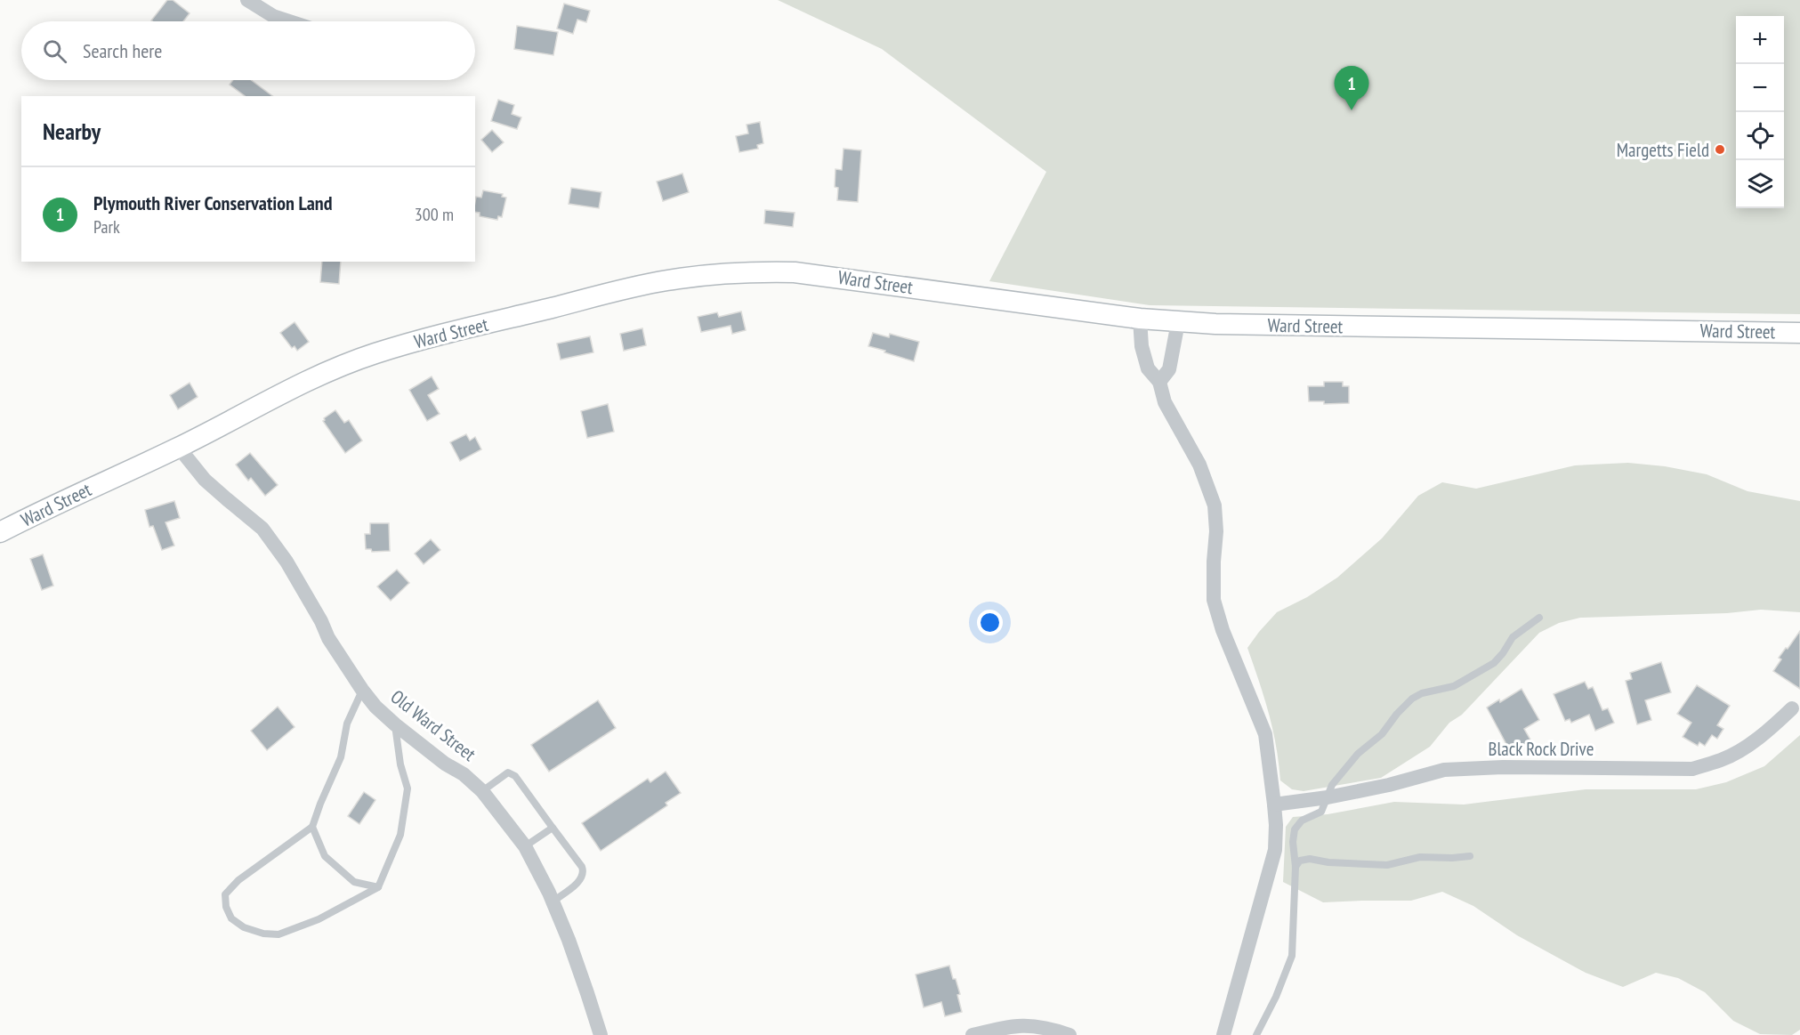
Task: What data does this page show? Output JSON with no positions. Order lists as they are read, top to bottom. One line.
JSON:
{"streets":{"street":["Ward Street","Old Ward Street","Black Rock Drive"]},"crossings":[["Ward Street","Old Ward Street"]],"places":["Margetts Field"],"page":{"map_buttons":["+","−"],"search":"Search here","pins":"1","heading":"Nearby","list":[{"mark":"1","name":"Plymouth River Conservation Land","note":"Park","value":"300 m"}]}}
